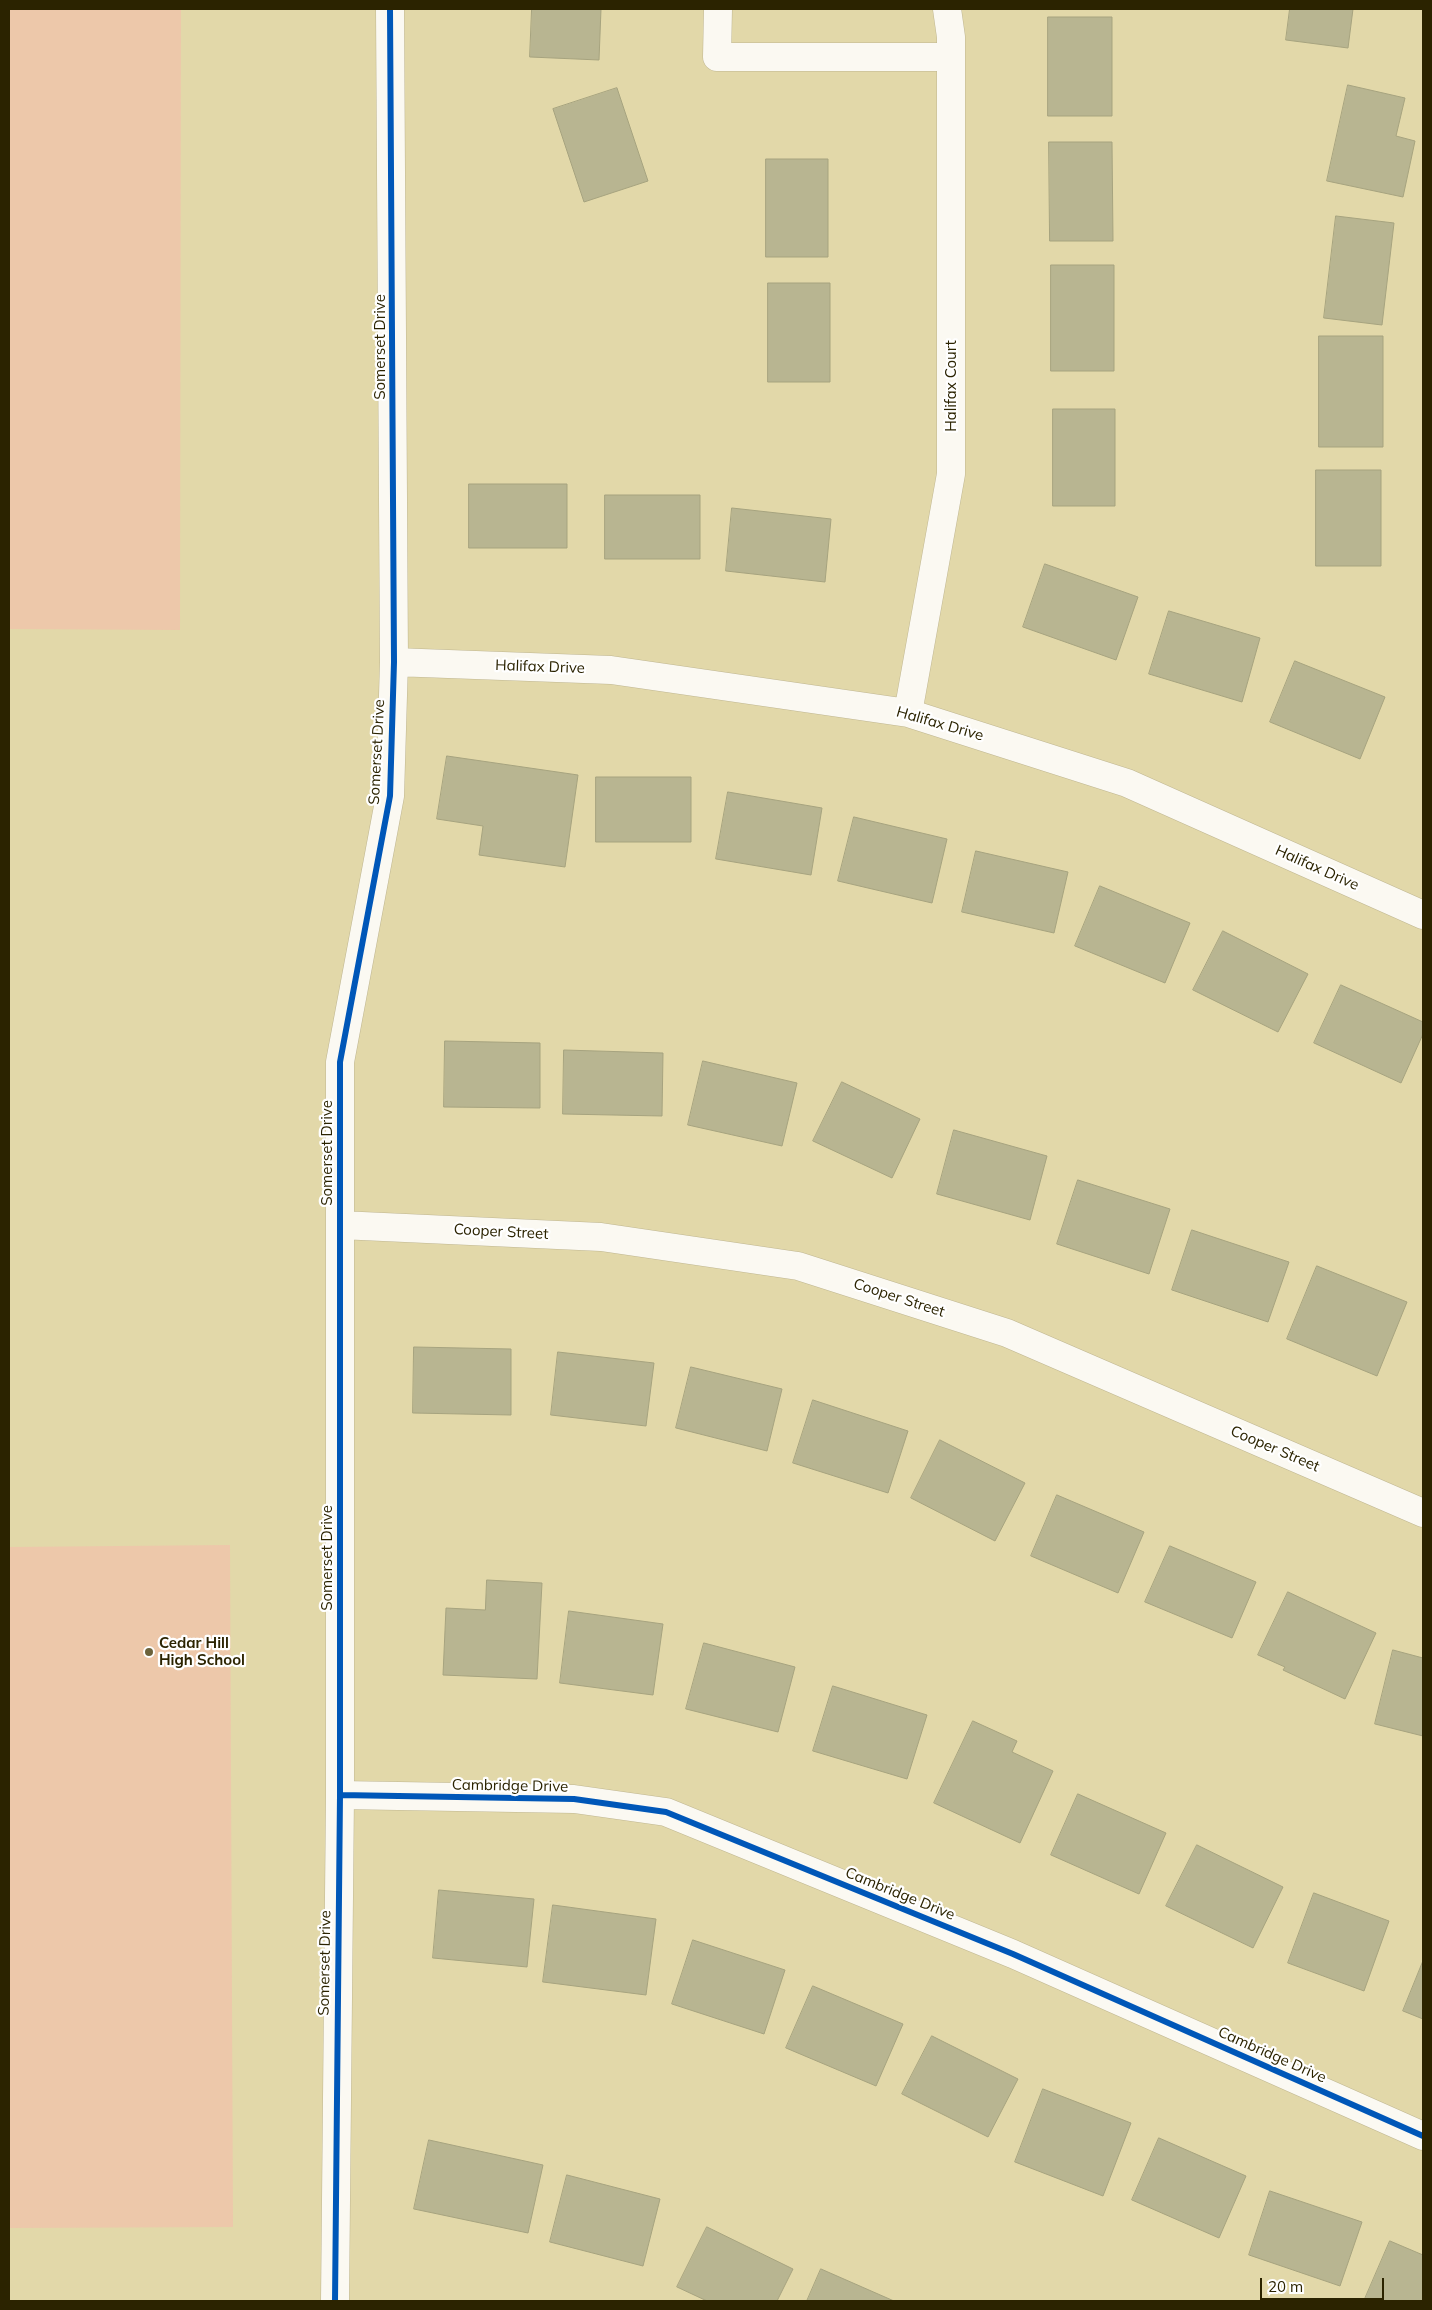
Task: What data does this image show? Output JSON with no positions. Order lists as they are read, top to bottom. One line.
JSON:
{"streets":{"street":["Somerset Drive","Halifax Court","Halifax Drive","Cooper Street","Cambridge Drive"]},"crossings":[["Somerset Drive","Halifax Drive"],["Somerset Drive","Cooper Street"],["Somerset Drive","Cambridge Drive"],["Halifax Court","Halifax Drive"]],"places":["Cedar Hill High School"],"scale_bar":"20 m"}
